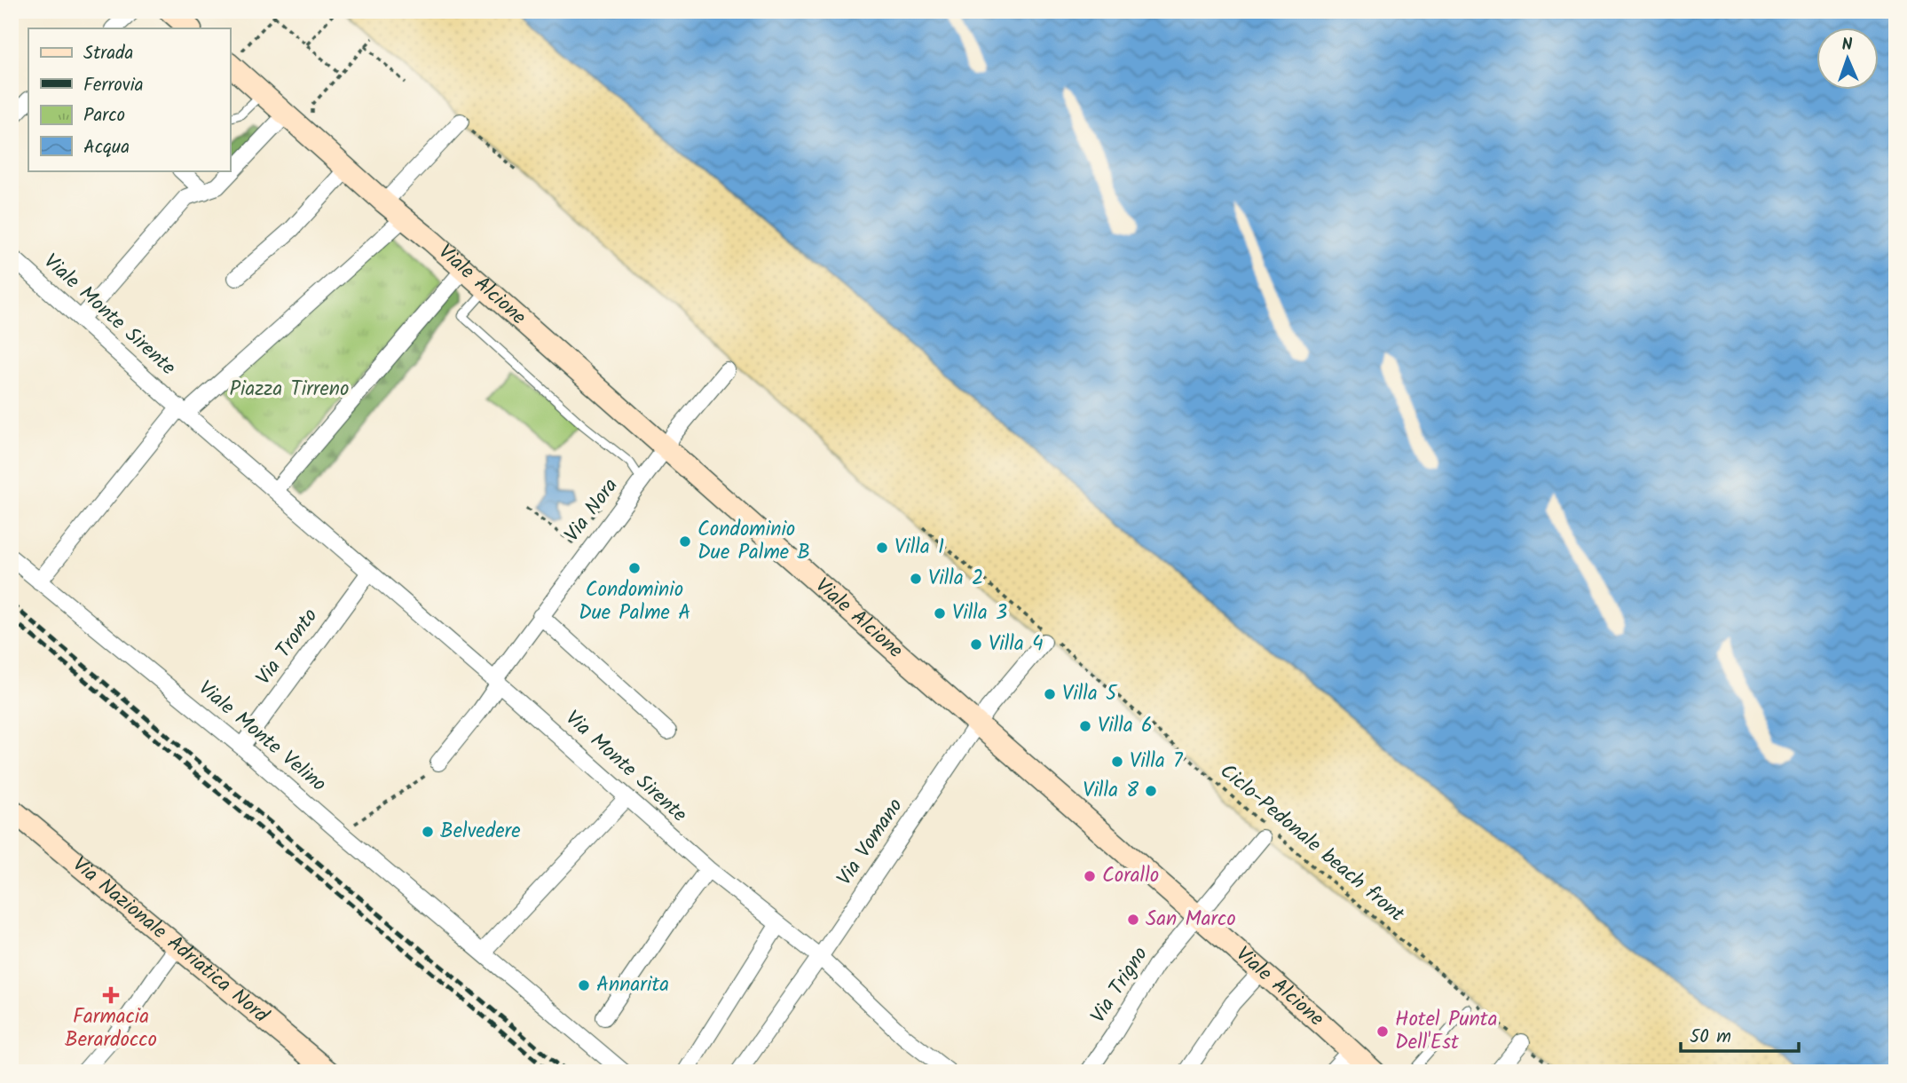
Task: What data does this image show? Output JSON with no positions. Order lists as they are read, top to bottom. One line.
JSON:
{"streets":{"street":["Viale Alcione","Viale Monte Sirente","Via Nora","Via Tronto","Viale Monte Velino","Via Monte Sirente","Via Vomano","Via Nazionale Adriatica Nord","Via Trigno"],"path":["Ciclo-Pedonale beach front"]},"crossings":[["Viale Alcione","Via Nora"],["Viale Alcione","Via Vomano"],["Viale Alcione","Via Trigno"],["Viale Monte Sirente","Via Monte Sirente"],["Via Nora","Via Monte Sirente"],["Via Tronto","Viale Monte Velino"],["Via Tronto","Via Monte Sirente"],["Via Monte Sirente","Via Vomano"],["Via Vomano","Ciclo-Pedonale beach front"]],"parks":["Piazza Tirreno"],"places":{"other":["Condominio Due Palme B","Villa 1","Condominio Due Palme A","Villa 2","Villa 3","Villa 4","Villa 5","Villa 6","Villa 7","Villa 8","Belvedere","Corallo","San Marco","Annarita","Hotel Punta Dell'Est"],"health":["Farmacia Berardocco"]},"legend":["Strada","Ferrovia","Parco","Acqua"],"scale_bar":"50 m","north":"top"}
